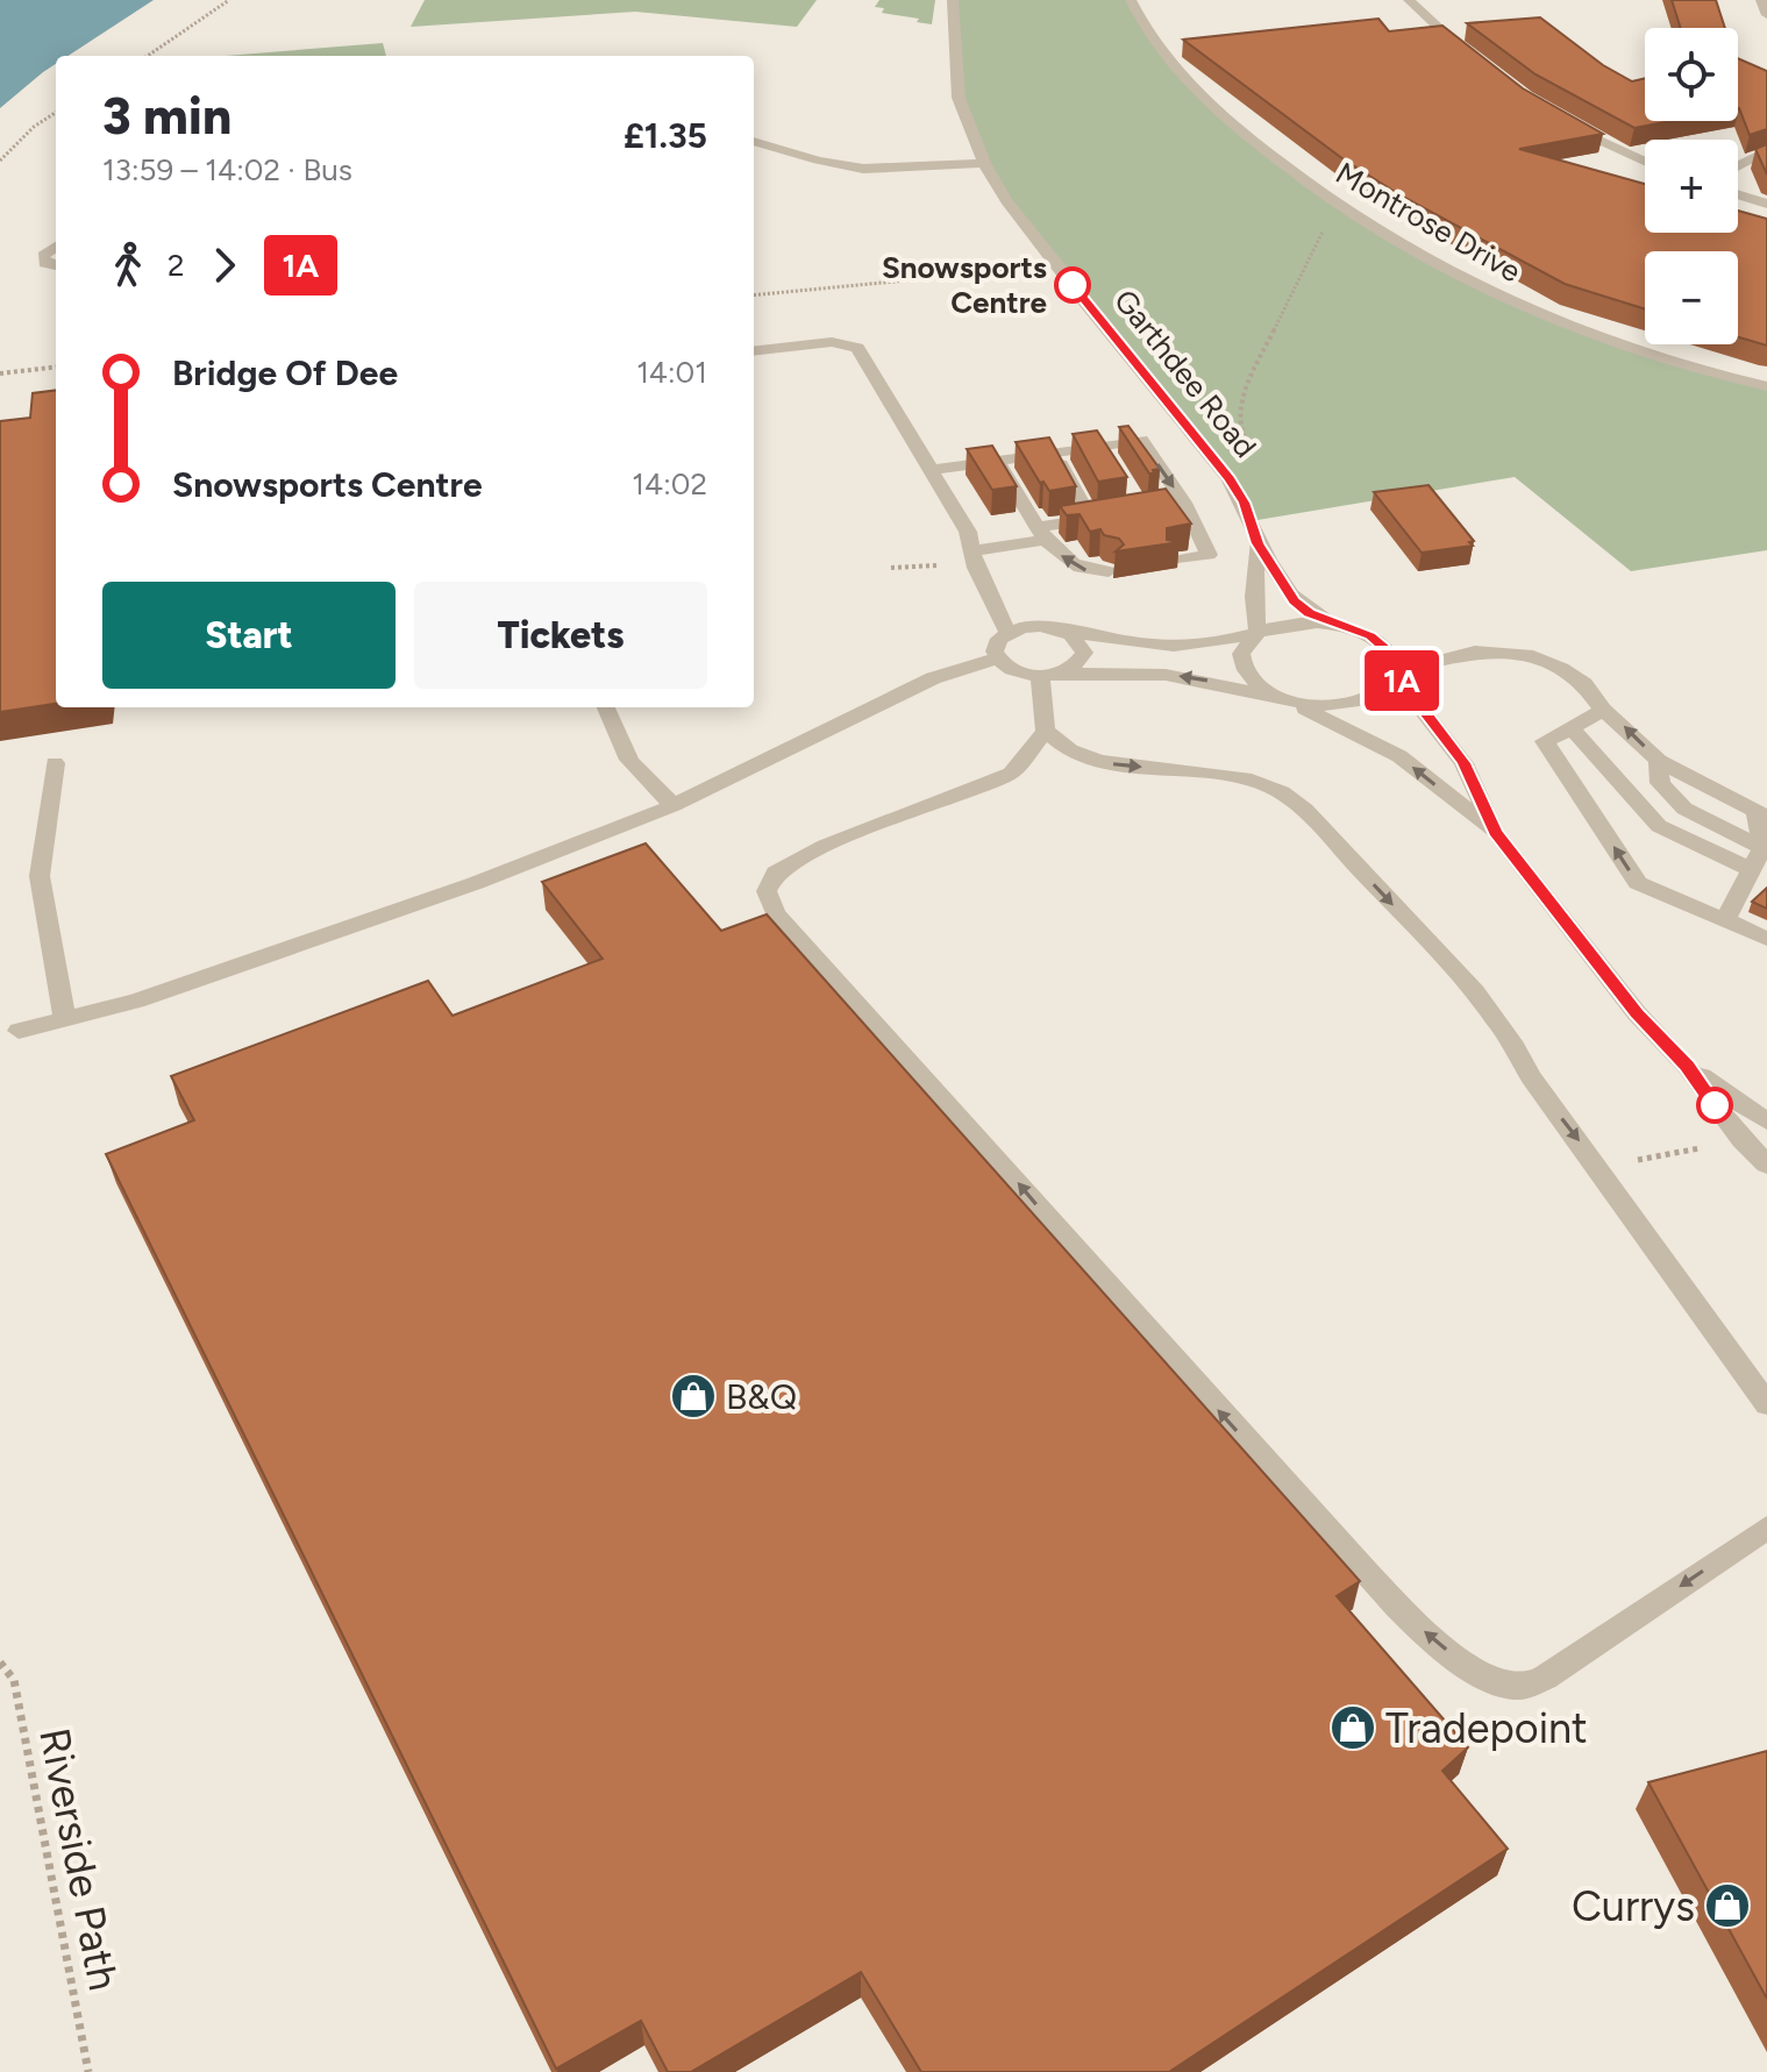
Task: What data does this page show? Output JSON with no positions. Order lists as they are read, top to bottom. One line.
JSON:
{"streets":{"street":["Montrose Drive","Garthdee Road"],"path":["Riverside Path"]},"places":{"other":["Snowsports Centre"],"shop":["B&Q","Tradepoint","Currys"]},"lines":["bus line 1A"],"page":{"on_map":"1A","map_buttons":["+","−"],"heading":["3 min","13:59 – 14:02 · Bus","£1.35"],"legs":["2","1A"],"list":[{"name":"Bridge Of Dee","value":"14:01"},{"name":"Snowsports Centre","value":"14:02"}],"buttons":["Start","Tickets"]}}
